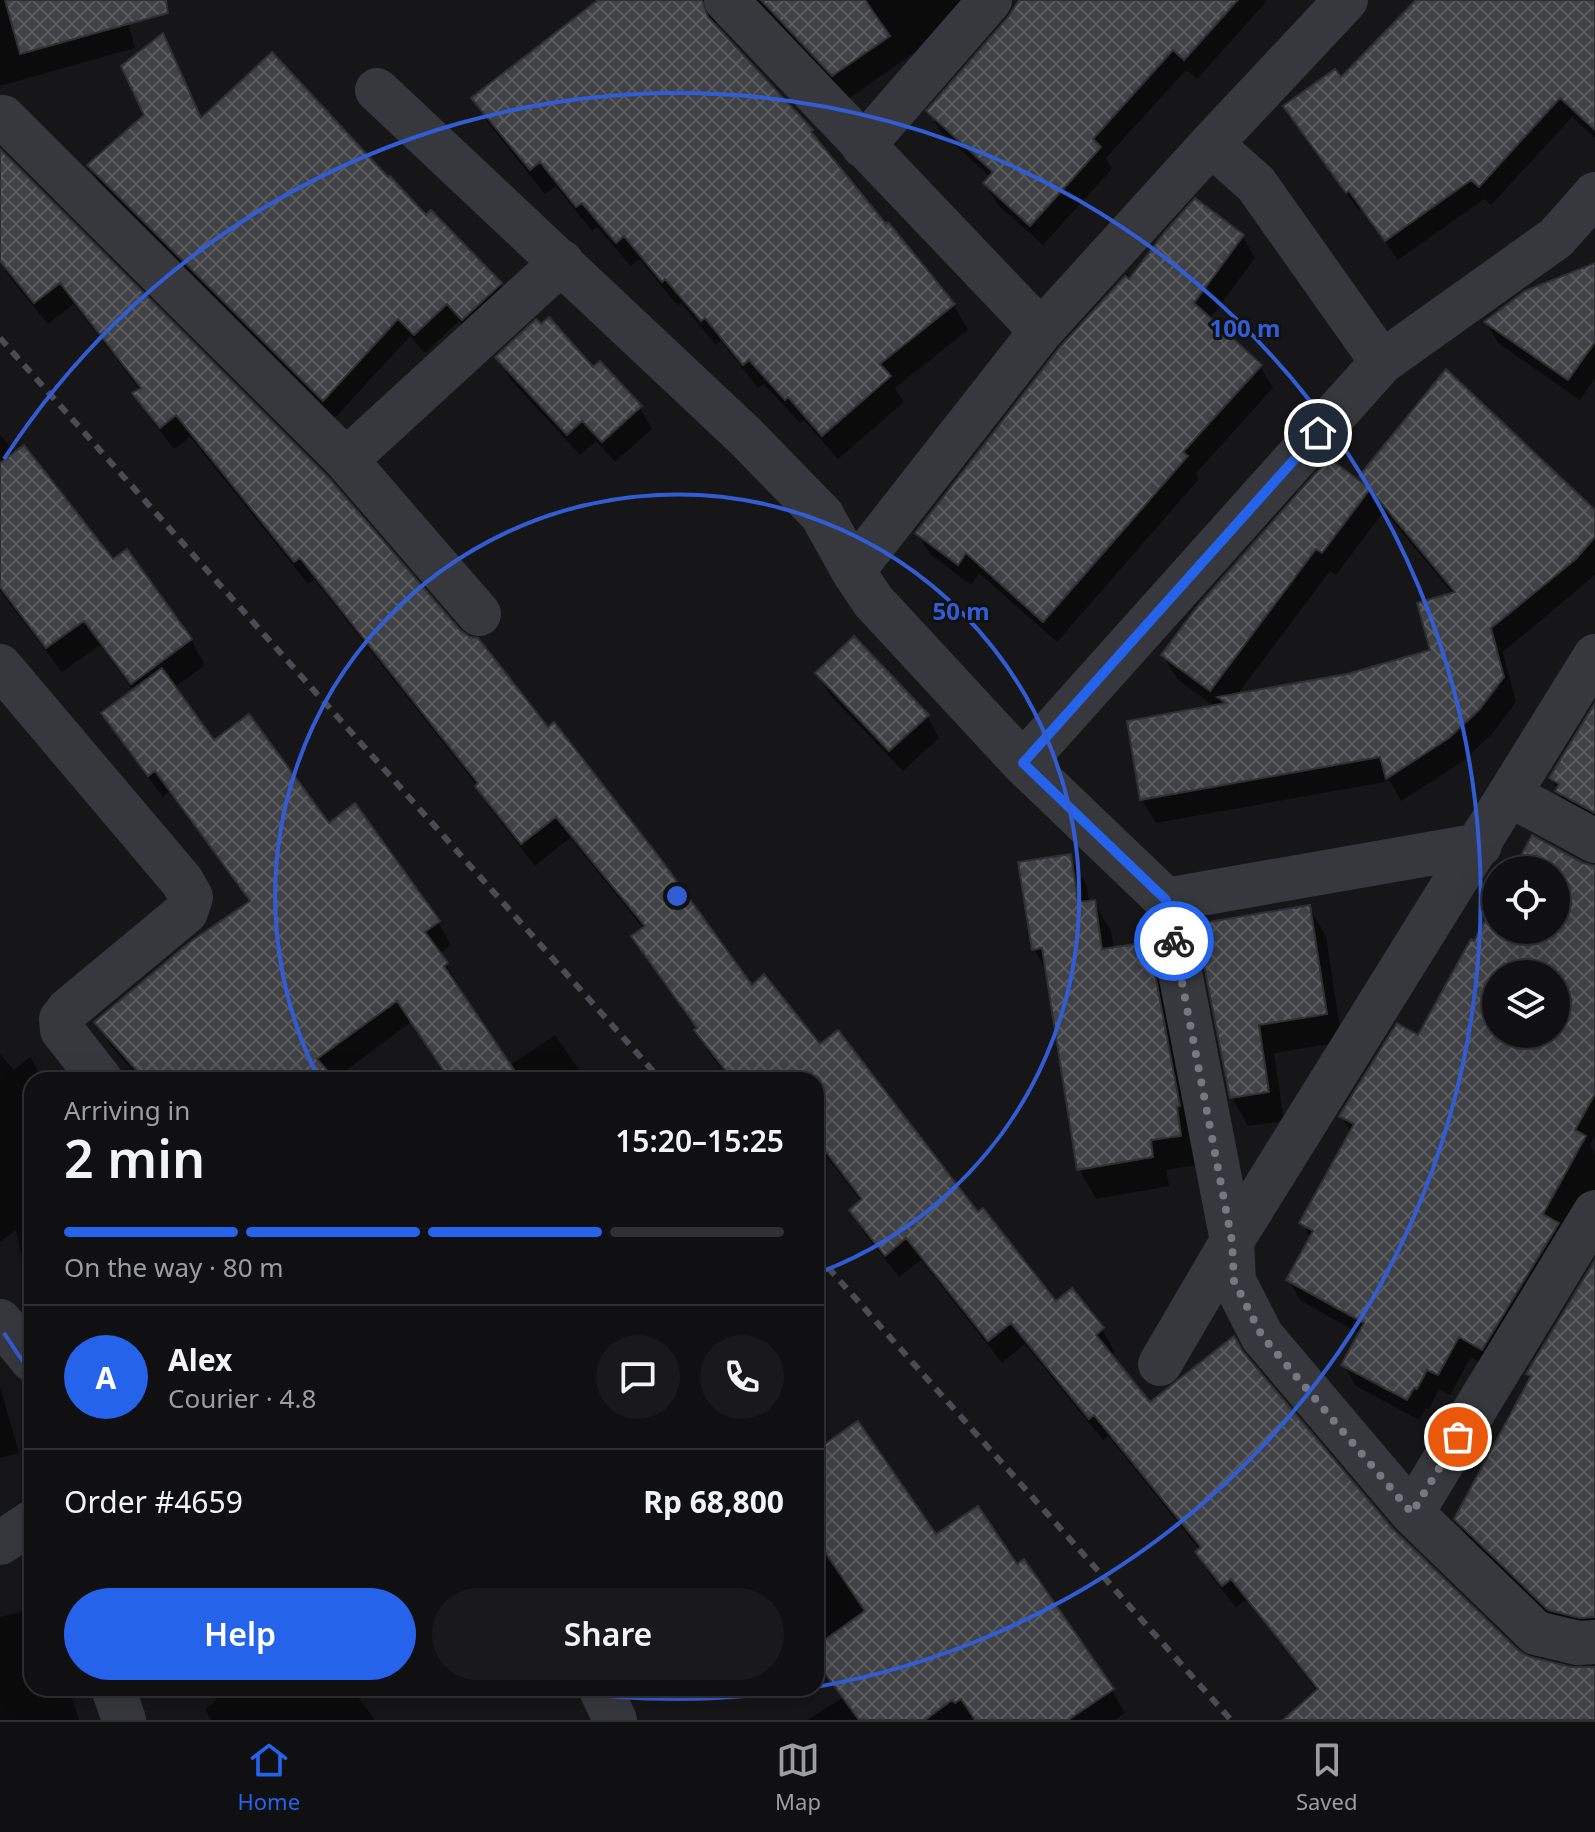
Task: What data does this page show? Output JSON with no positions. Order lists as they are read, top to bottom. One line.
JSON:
{"page":{"heading":["2 min","Arriving in","15:20–15:25"],"panel":["Alex","Courier · 4.8","Order #4659","Rp 68,800"],"bar":"On the way · 80 m","round":"A","buttons":["Help","Share"],"tabs":["Home","Map","Saved"]},"rings":["100 m","50 m"]}
